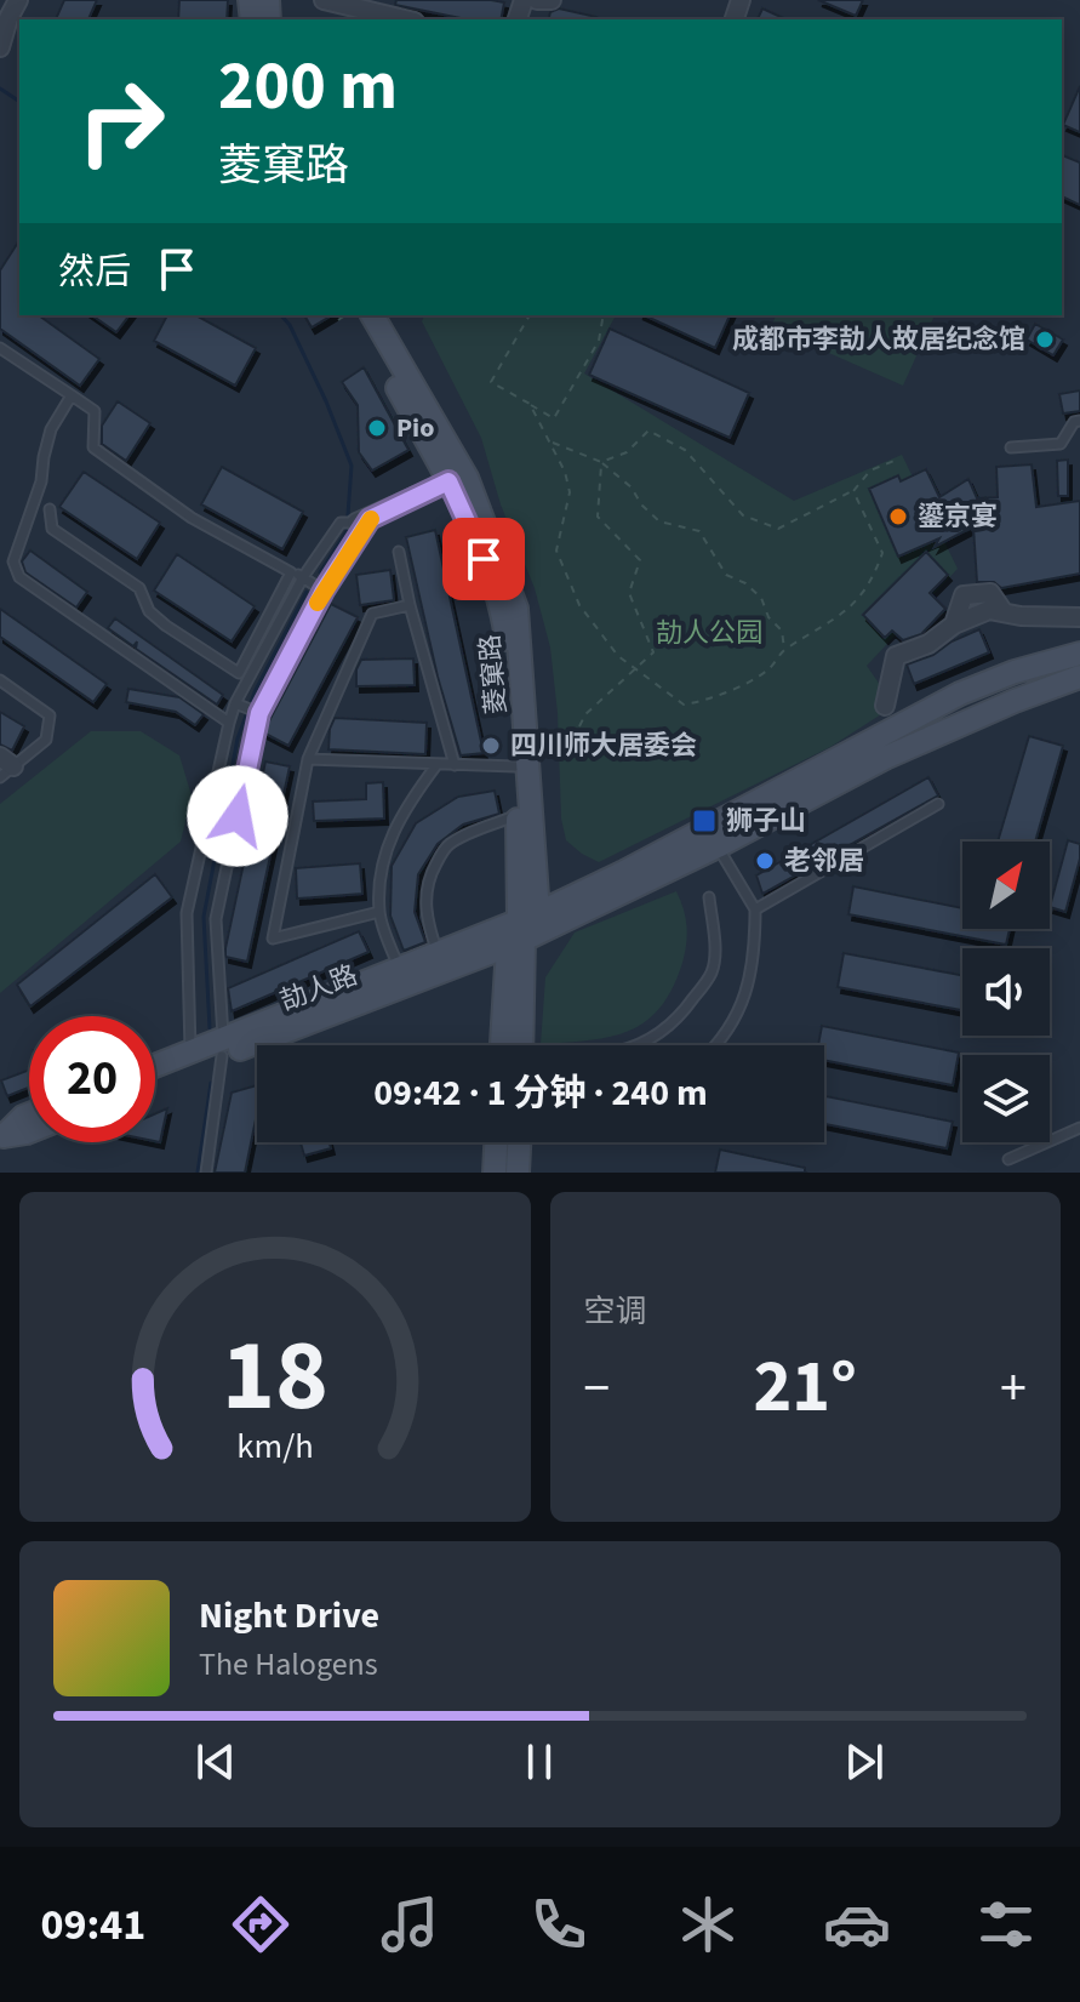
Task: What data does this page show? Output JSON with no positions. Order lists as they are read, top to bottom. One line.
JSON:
{"streets":{"street":["菱窠路","劼人路"]},"crossings":[["菱窠路","劼人路"]],"parks":["劼人公园"],"places":{"other":["成都市李劼人故居纪念馆","Pio","鎏京宴","四川师大居委会","老邻居"],"transit":["狮子山"]},"north":"top right","page":{"turn":["200 m","菱窠路"],"then":"然后","limit":"20","trip":"09:42 · 1 分钟 · 240 m","tile":"空调","heat":["−","21°","+"],"song":["Night Drive","The Halogens"],"tabs":"09:41","gauge":["18","km/h"]}}
